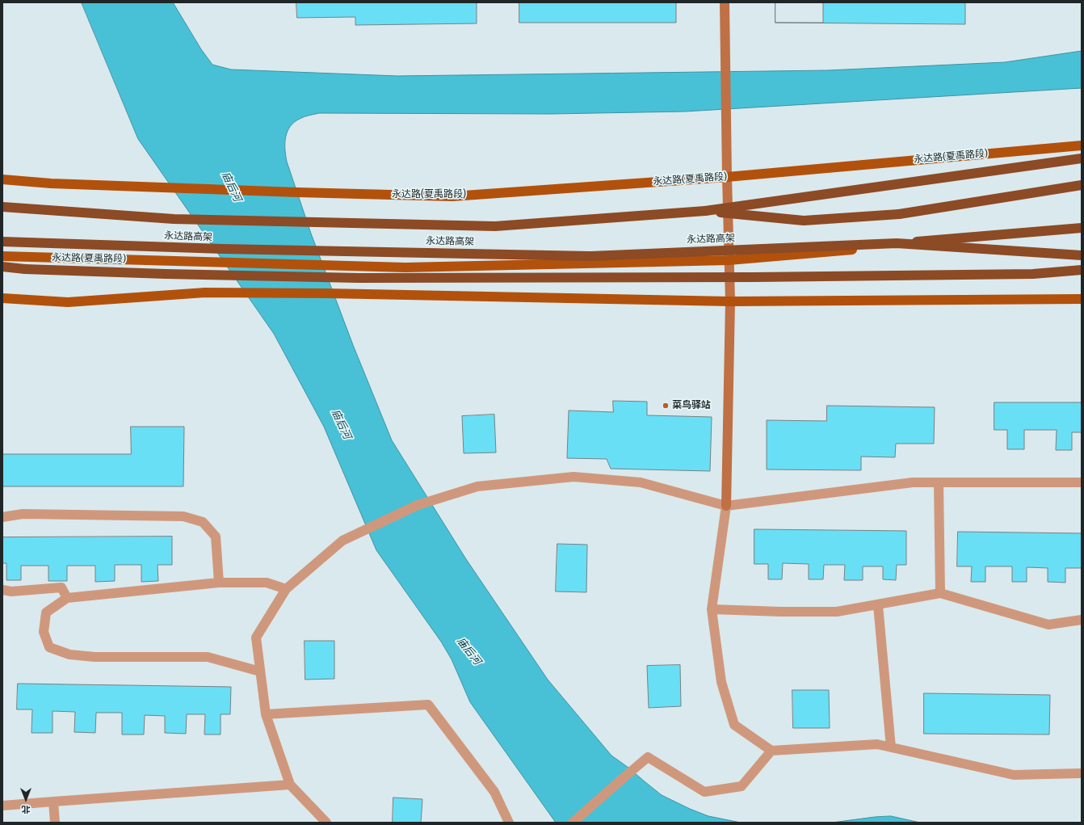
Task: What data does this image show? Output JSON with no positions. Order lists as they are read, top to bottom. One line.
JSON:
{"streets":{"highway":["永达路高架"],"main road":["永达路(夏禹路段)"]},"water":["庙后河"],"places":["菜鸟驿站"],"north":"bottom"}
